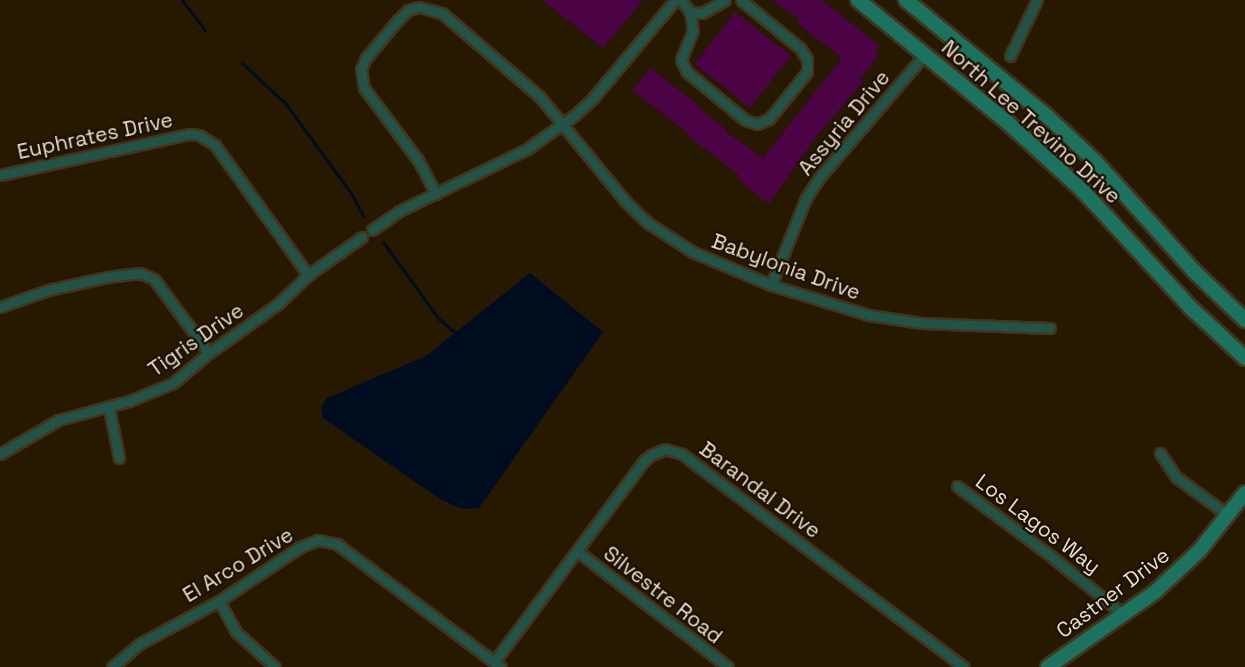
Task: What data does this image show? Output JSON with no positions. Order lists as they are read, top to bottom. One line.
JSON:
{"streets":{"main road":["North Lee Trevino Drive","Castner Drive"],"street":["Assyria Drive","Euphrates Drive","Babylonia Drive","Tigris Drive","Barandal Drive","Los Lagos Way","El Arco Drive","Silvestre Road"]},"crossings":[["North Lee Trevino Drive","Assyria Drive"],["Assyria Drive","Babylonia Drive"],["Euphrates Drive","Tigris Drive"],["Barandal Drive","El Arco Drive"],["Barandal Drive","Silvestre Road"],["Los Lagos Way","Castner Drive"]]}
